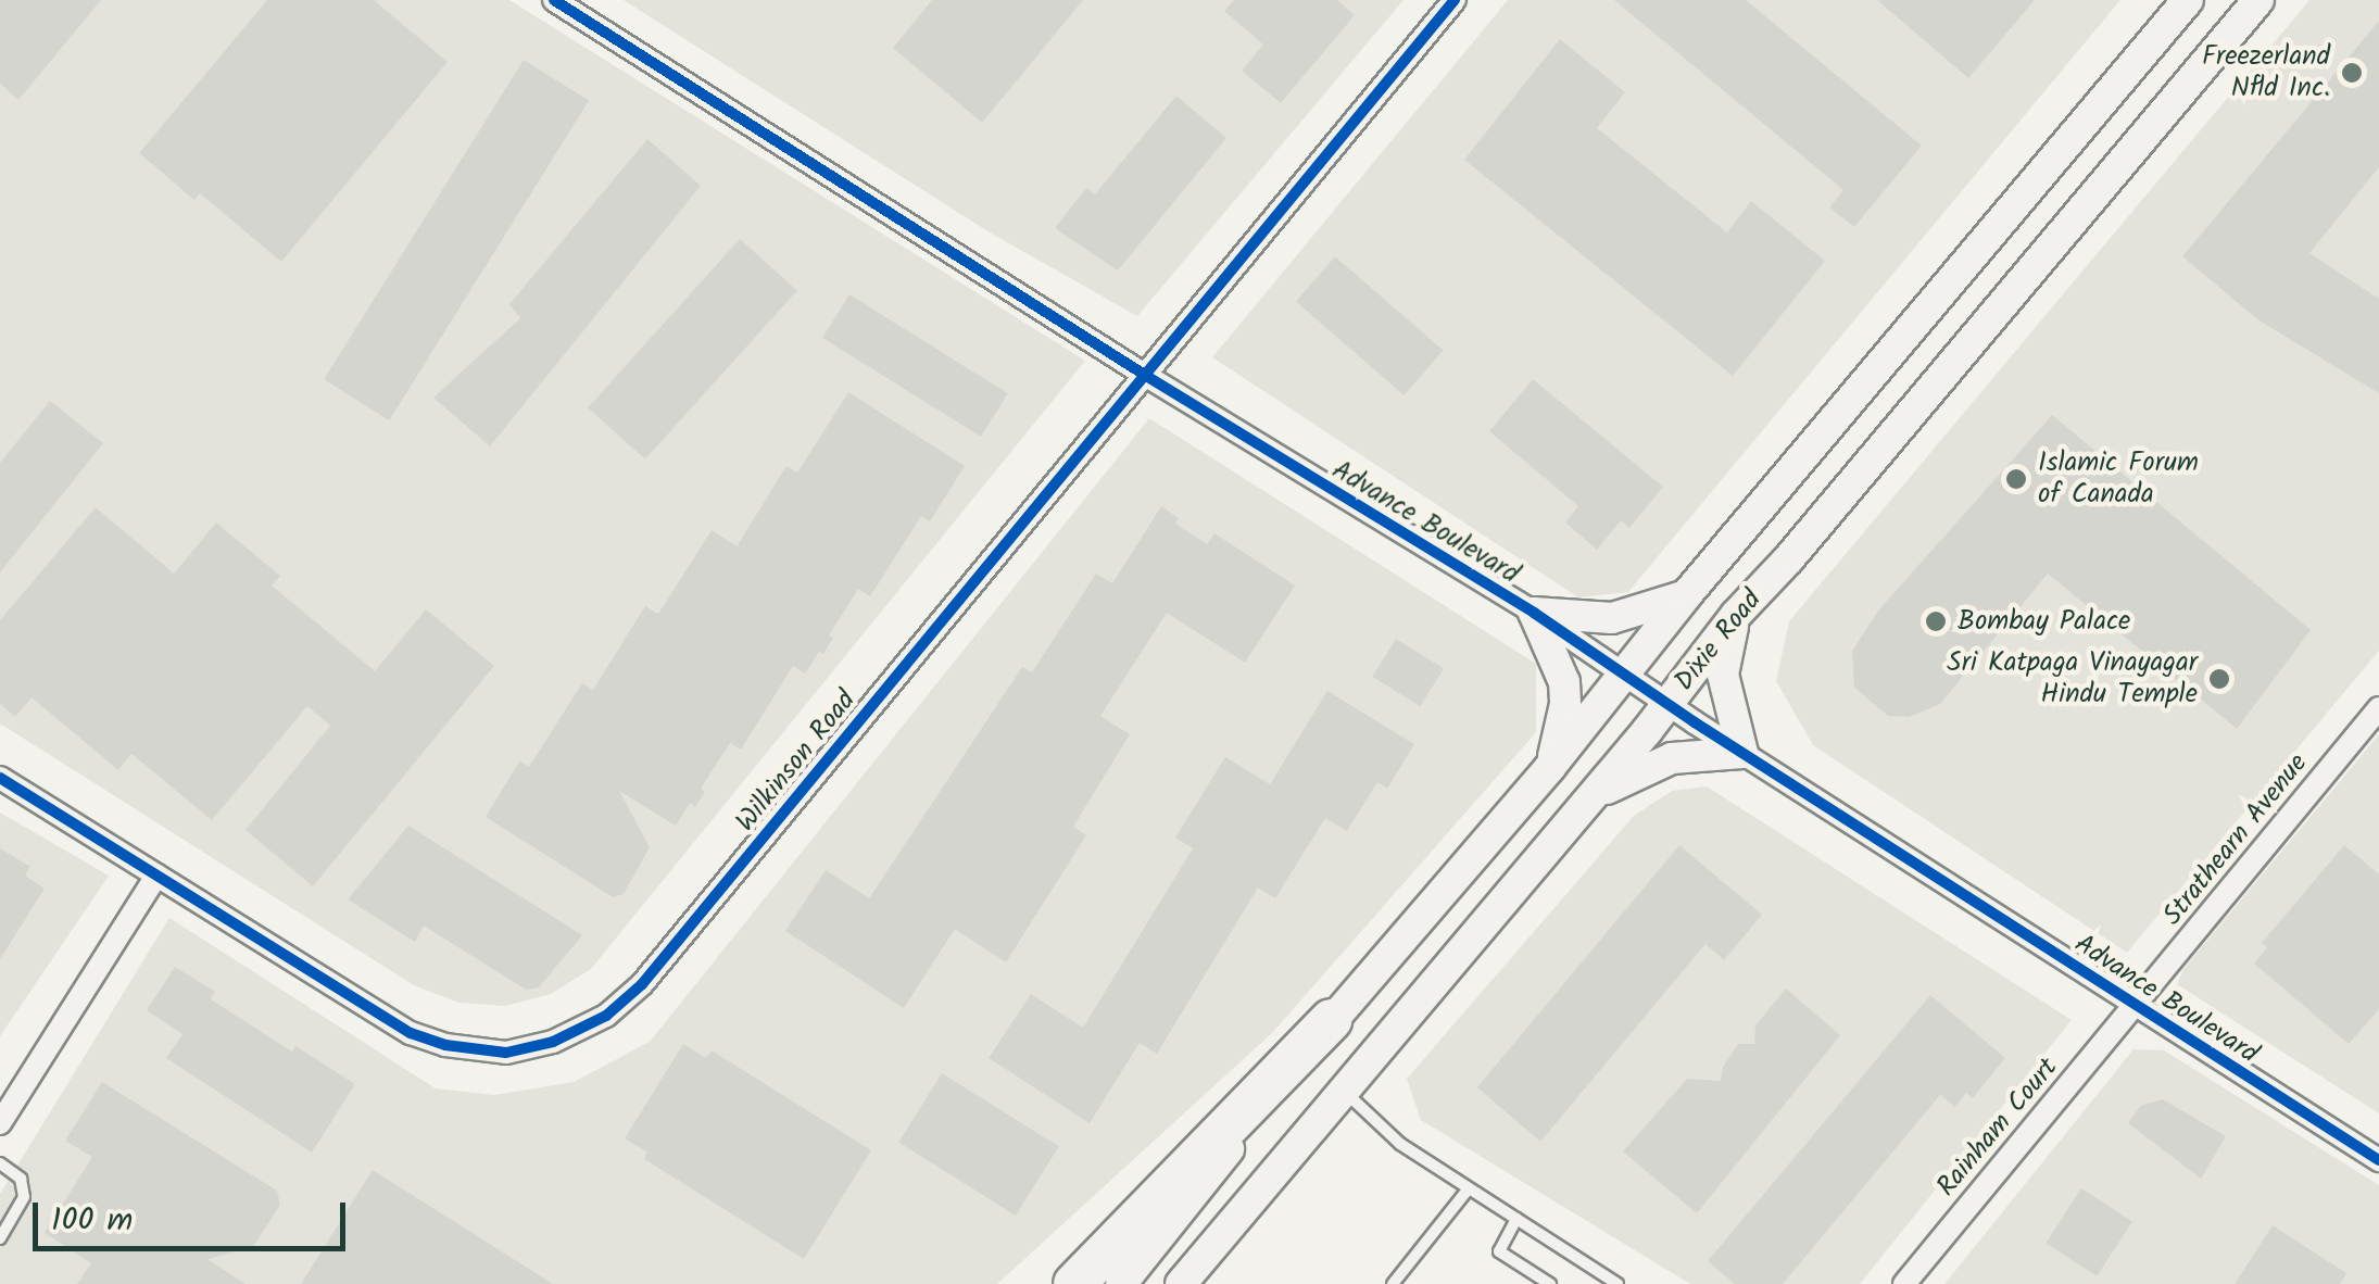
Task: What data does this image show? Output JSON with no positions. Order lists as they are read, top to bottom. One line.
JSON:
{"streets":{"main road":["Dixie Road"],"street":["Advance Boulevard","Wilkinson Road","Strathearn Avenue","Rainham Court"]},"crossings":[["Advance Boulevard","Dixie Road"],["Advance Boulevard","Wilkinson Road"],["Advance Boulevard","Strathearn Avenue"],["Advance Boulevard","Rainham Court"],["Strathearn Avenue","Rainham Court"]],"places":["Freezerland Nfld Inc.","Islamic Forum of Canada","Bombay Palace","Sri Katpaga Vinayagar Hindu Temple"],"scale_bar":"100 m"}
